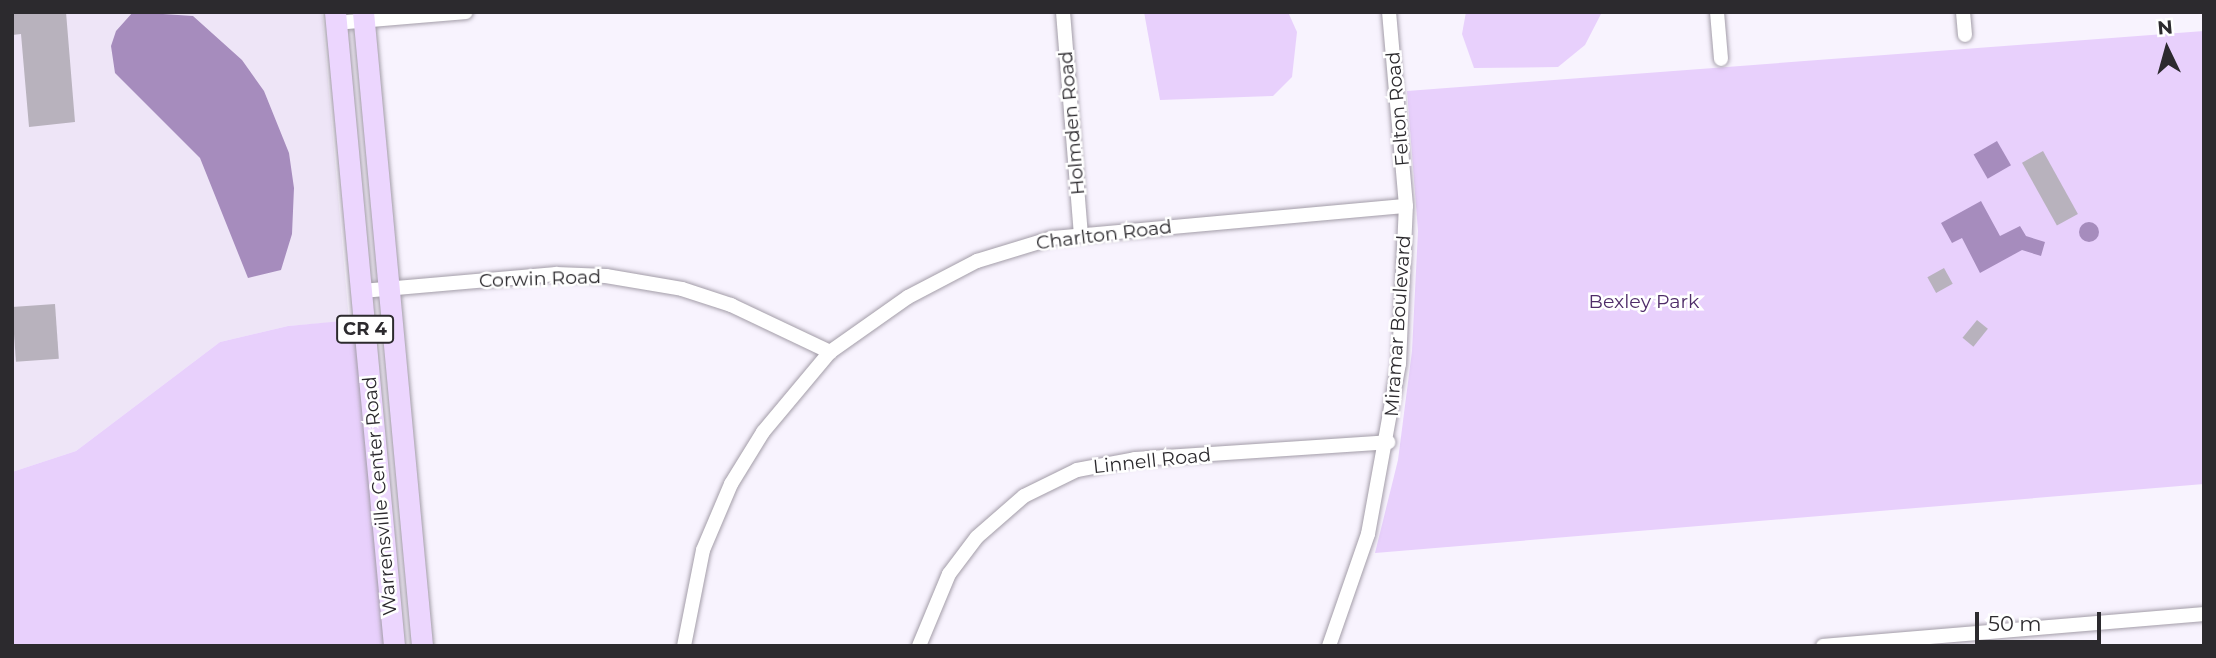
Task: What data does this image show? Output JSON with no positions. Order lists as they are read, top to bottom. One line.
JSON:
{"streets":{"main road":["CR 4","Warrensville Center Road"],"street":["Felton Road","Holmden Road","Charlton Road","Corwin Road","Miramar Boulevard","Linnell Road"]},"crossings":[["Felton Road","Charlton Road"],["Felton Road","Miramar Boulevard"],["Holmden Road","Charlton Road"],["Charlton Road","Corwin Road"],["Charlton Road","Miramar Boulevard"],["Corwin Road","Warrensville Center Road"],["Miramar Boulevard","Linnell Road"]],"parks":["Bexley Park"],"scale_bar":"50 m","north":"top"}
